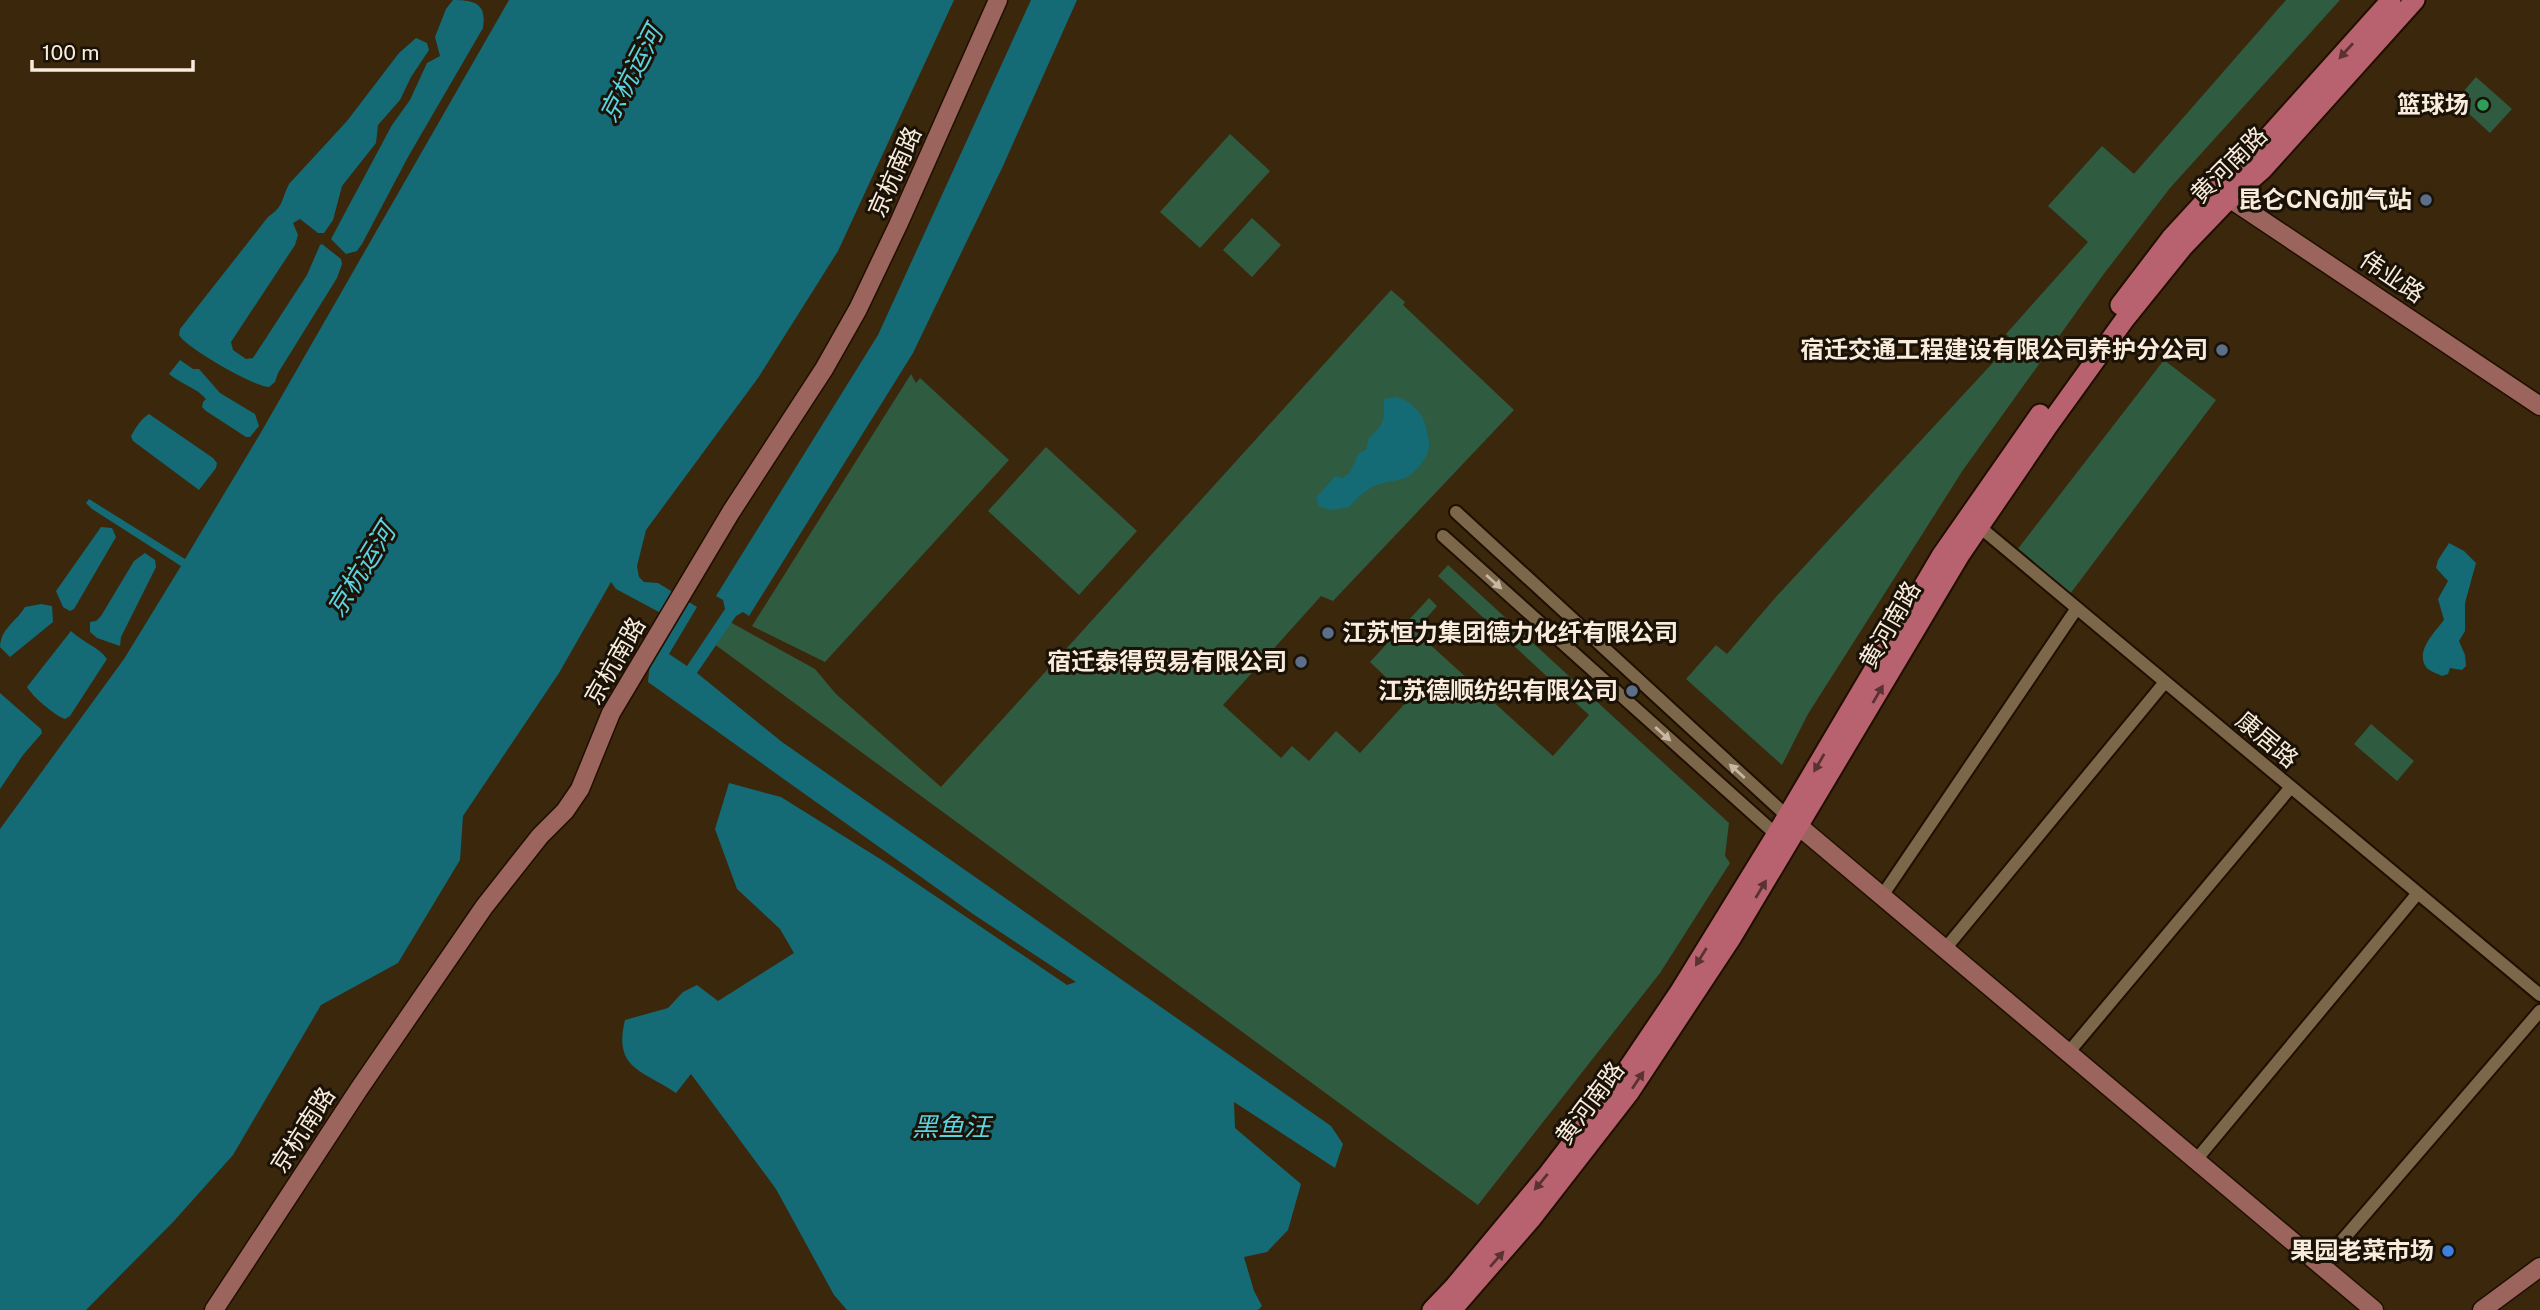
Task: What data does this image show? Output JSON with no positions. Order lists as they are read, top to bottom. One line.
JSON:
{"streets":{"main road":["黄河南路"],"street":["京杭南路","伟业路","康居路"]},"crossings":[["黄河南路","伟业路"],["黄河南路","康居路"]],"water":["京杭运河","黑鱼汪"],"places":["篮球场","昆仑CNG加气站","宿迁交通工程建设有限公司养护分公司","江苏恒力集团德力化纤有限公司","宿迁泰得贸易有限公司","江苏德顺纺织有限公司","果园老菜市场"],"scale_bar":"100 m"}
